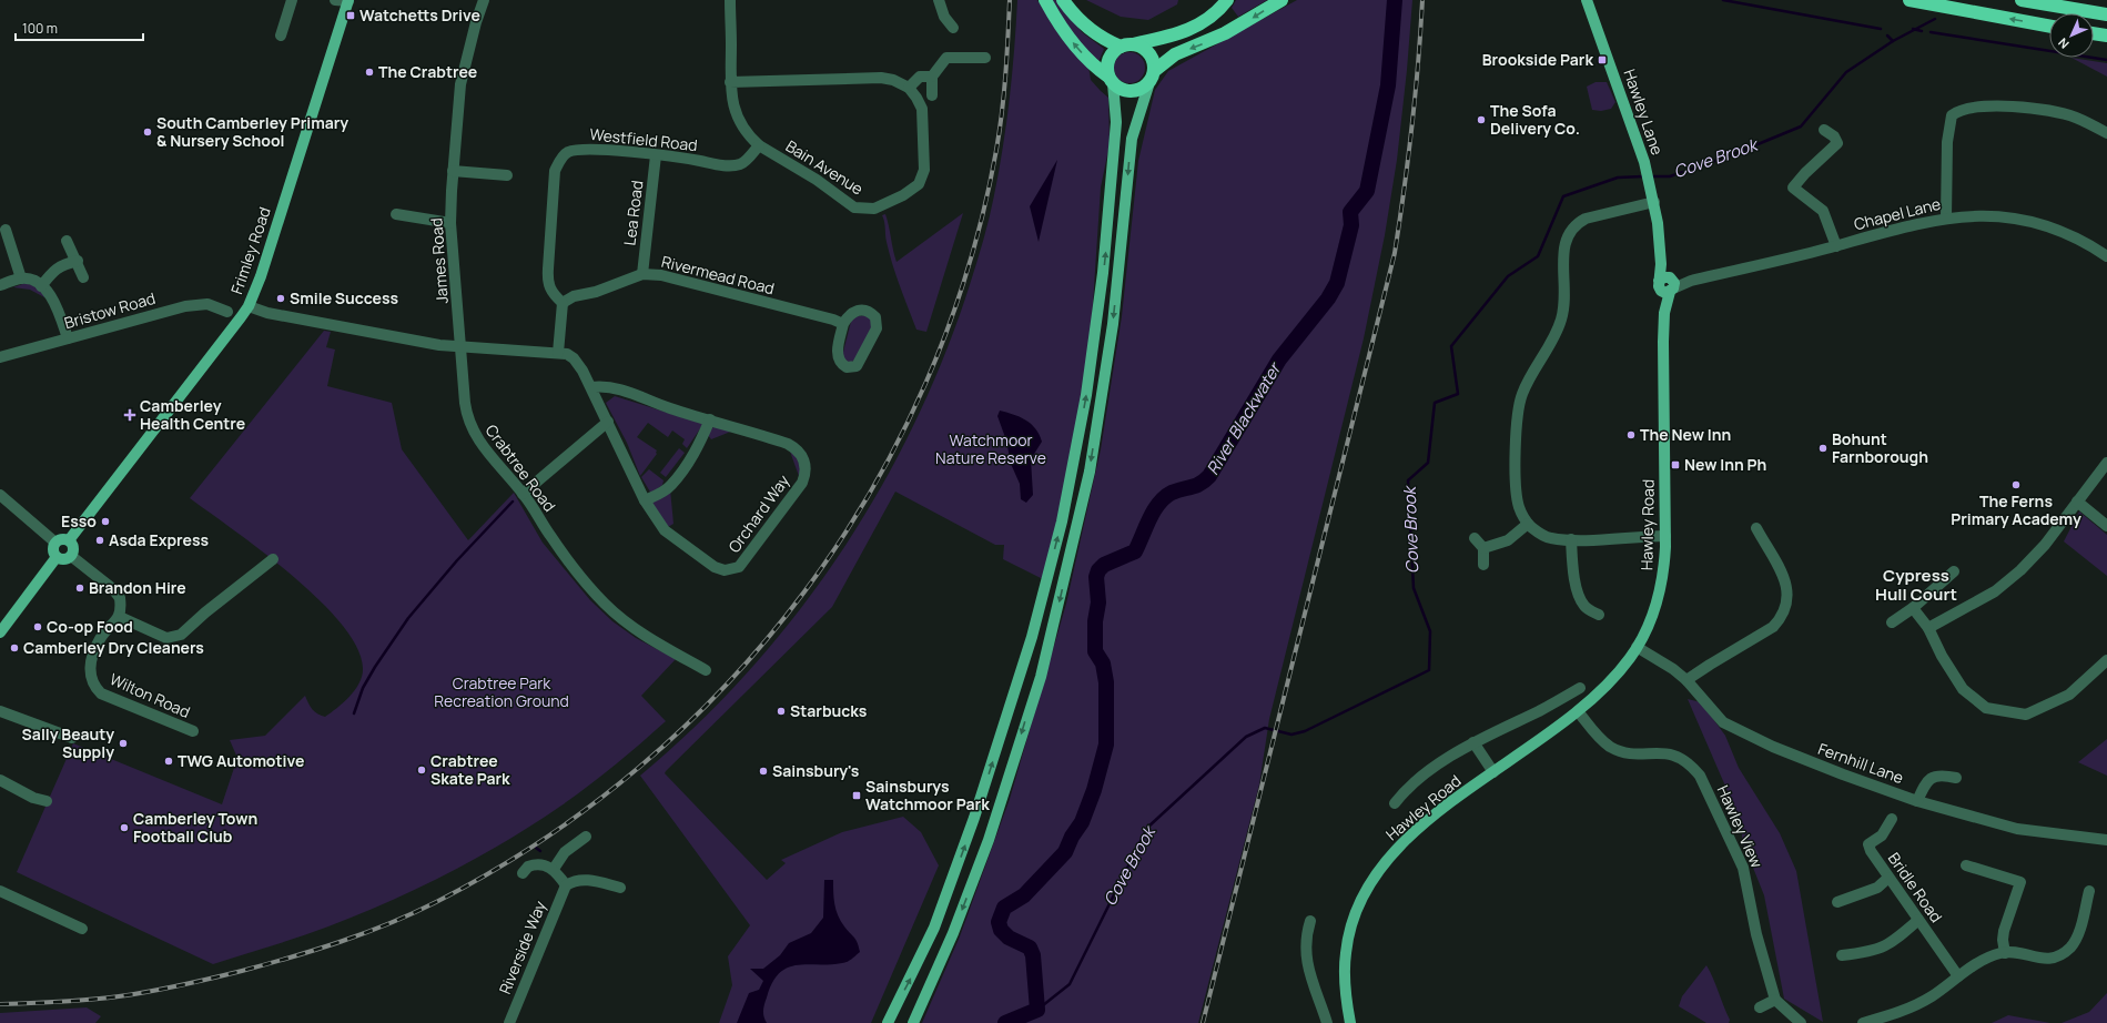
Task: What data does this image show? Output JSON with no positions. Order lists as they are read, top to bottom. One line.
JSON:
{"streets":{"main road":["Hawley Lane","Frimley Road","Hawley Road"],"street":["Westfield Road","Bain Avenue","Lea Road","Chapel Lane","James Road","Rivermead Road","Bristow Road","Crabtree Road","Orchard Way","Wilton Road","Fernhill Lane","Hawley View","Bridle Road","Riverside Way"]},"crossings":[["Hawley Lane","Chapel Lane"],["Hawley Lane","Hawley Road"],["Westfield Road","Bain Avenue"],["Westfield Road","Lea Road"],["Westfield Road","Rivermead Road"],["Lea Road","Rivermead Road"],["James Road","Crabtree Road"],["James Road","Orchard Way"],["Crabtree Road","Orchard Way"],["Hawley Road","Fernhill Lane"],["Hawley Road","Hawley View"]],"districts":["Cypress Hull Court"],"water":["Cove Brook","River Blackwater"],"parks":["Watchmoor Nature Reserve","Crabtree Park Recreation Ground"],"places":{"transit":["Watchetts Drive","Brookside Park","New Inn Ph","Sainsburys Watchmoor Park"],"other":["The Crabtree","The Sofa Delivery Co.","South Camberley Primary & Nursery School","Smile Success","The New Inn","Bohunt Farnborough","The Ferns Primary Academy","Esso","Asda Express","Brandon Hire","Co-op Food","Camberley Dry Cleaners","Starbucks","Sally Beauty Supply","TWG Automotive","Crabtree Skate Park","Sainsbury's","Camberley Town Football Club"],"health":["Camberley Health Centre"]},"scale_bar":"100 m","north":"bottom left"}
